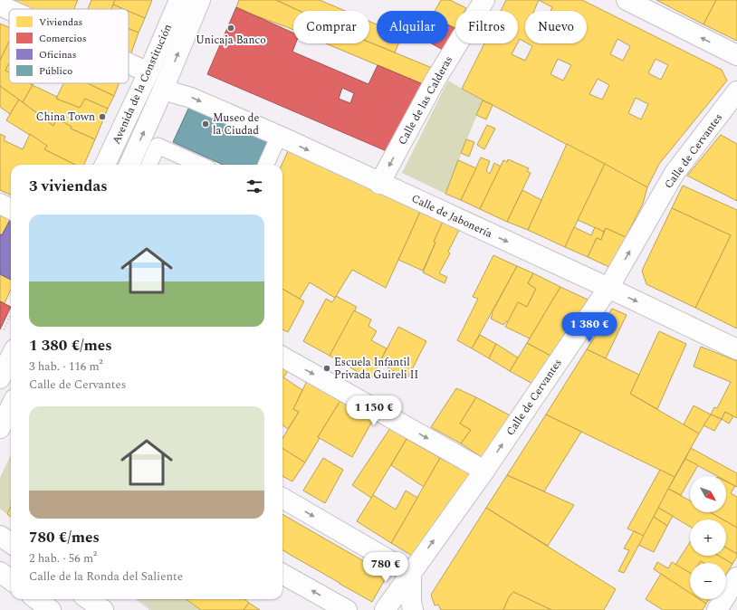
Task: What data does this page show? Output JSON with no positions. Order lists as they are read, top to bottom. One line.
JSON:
{"streets":{"street":["Avenida de la Constitución","Calle de las Calderas","Calle de Cervantes","Calle de Jabonería"]},"crossings":[["Avenida de la Constitución","Calle de Jabonería"],["Calle de las Calderas","Calle de Jabonería"],["Calle de Cervantes","Calle de Jabonería"]],"one_way":["Calle de las Calderas","Calle de Cervantes","Calle de Jabonería"],"places":["Unicaja Banco","China Town","Museo de la Ciudad","Escuela Infantil Privada Guireli II"],"legend":["Viviendas","Comercios","Oficinas","Público"],"north":"bottom right","page":{"chip":["Comprar","Alquilar","Filtros","Nuevo"],"heading":"3 viviendas","list":[{"name":"1 380 €/mes","note":"3 hab. · 116 m² · Calle de Cervantes"},{"name":"780 €/mes","note":"2 hab. · 56 m² · Calle de la Ronda del Saliente"}],"price":["1 380 €","1 150 €","780 €"],"map_buttons":["+","−"]}}
